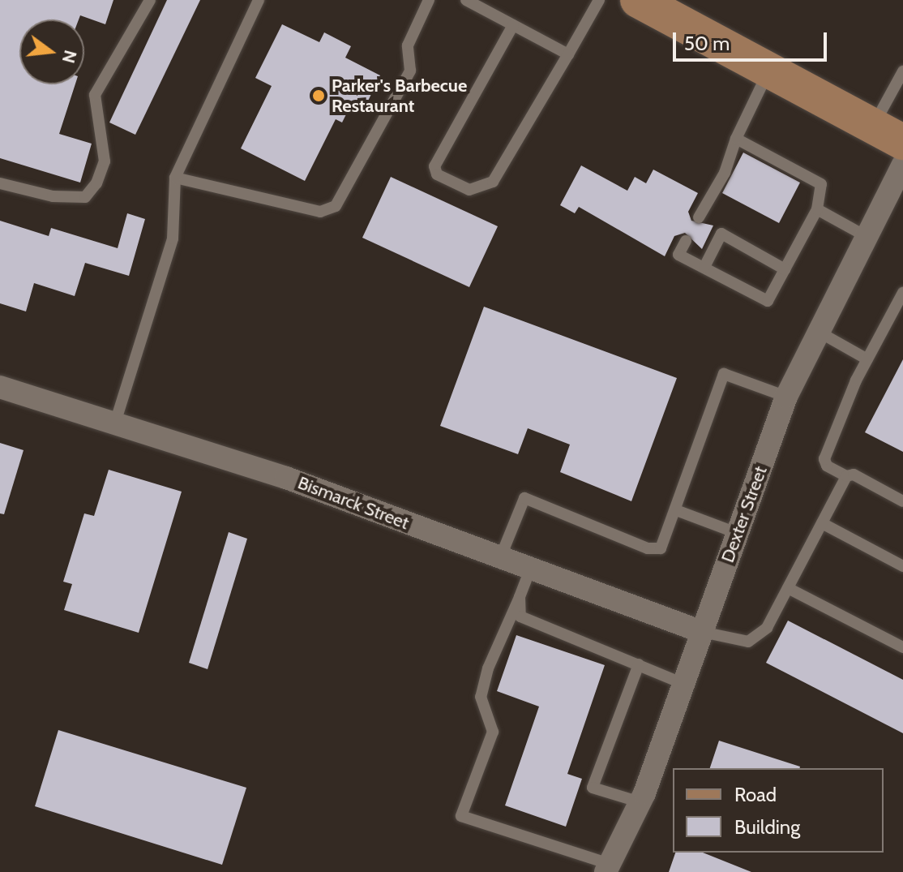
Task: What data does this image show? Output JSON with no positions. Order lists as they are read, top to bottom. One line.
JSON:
{"streets":{"street":["Bismarck Street","Dexter Street"]},"crossings":[["Bismarck Street","Dexter Street"]],"places":["Parker's Barbecue Restaurant"],"legend":["Road","Building"],"scale_bar":"50 m","north":"right"}
